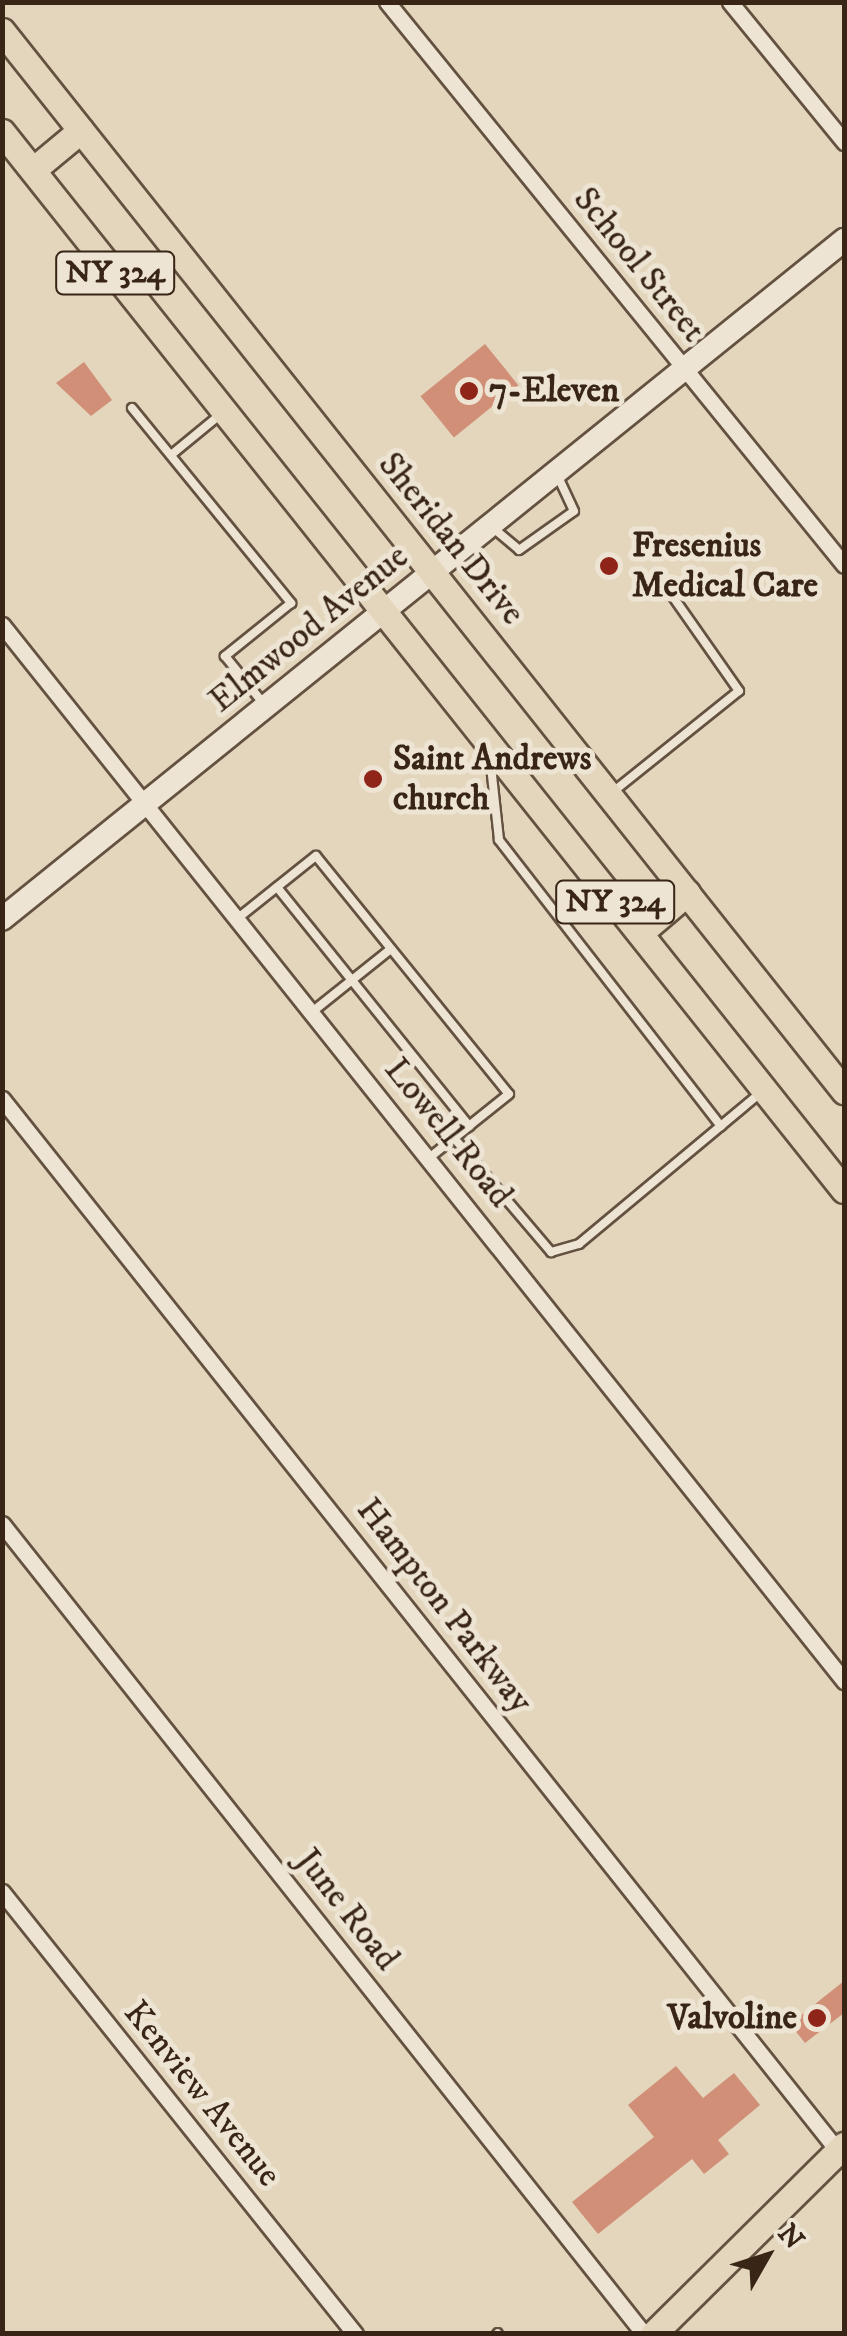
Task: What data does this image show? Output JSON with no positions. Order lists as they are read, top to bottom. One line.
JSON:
{"streets":{"main road":["NY 324","Sheridan Drive"],"street":["School Street","Elmwood Avenue","Lowell Road","Hampton Parkway","June Road","Kenview Avenue"]},"crossings":[["School Street","Elmwood Avenue"],["NY 324","Elmwood Avenue"],["Sheridan Drive","Elmwood Avenue"],["Elmwood Avenue","Lowell Road"]],"places":["7-Eleven","Fresenius Medical Care","Saint Andrews church","Valvoline"],"north":"top right"}
